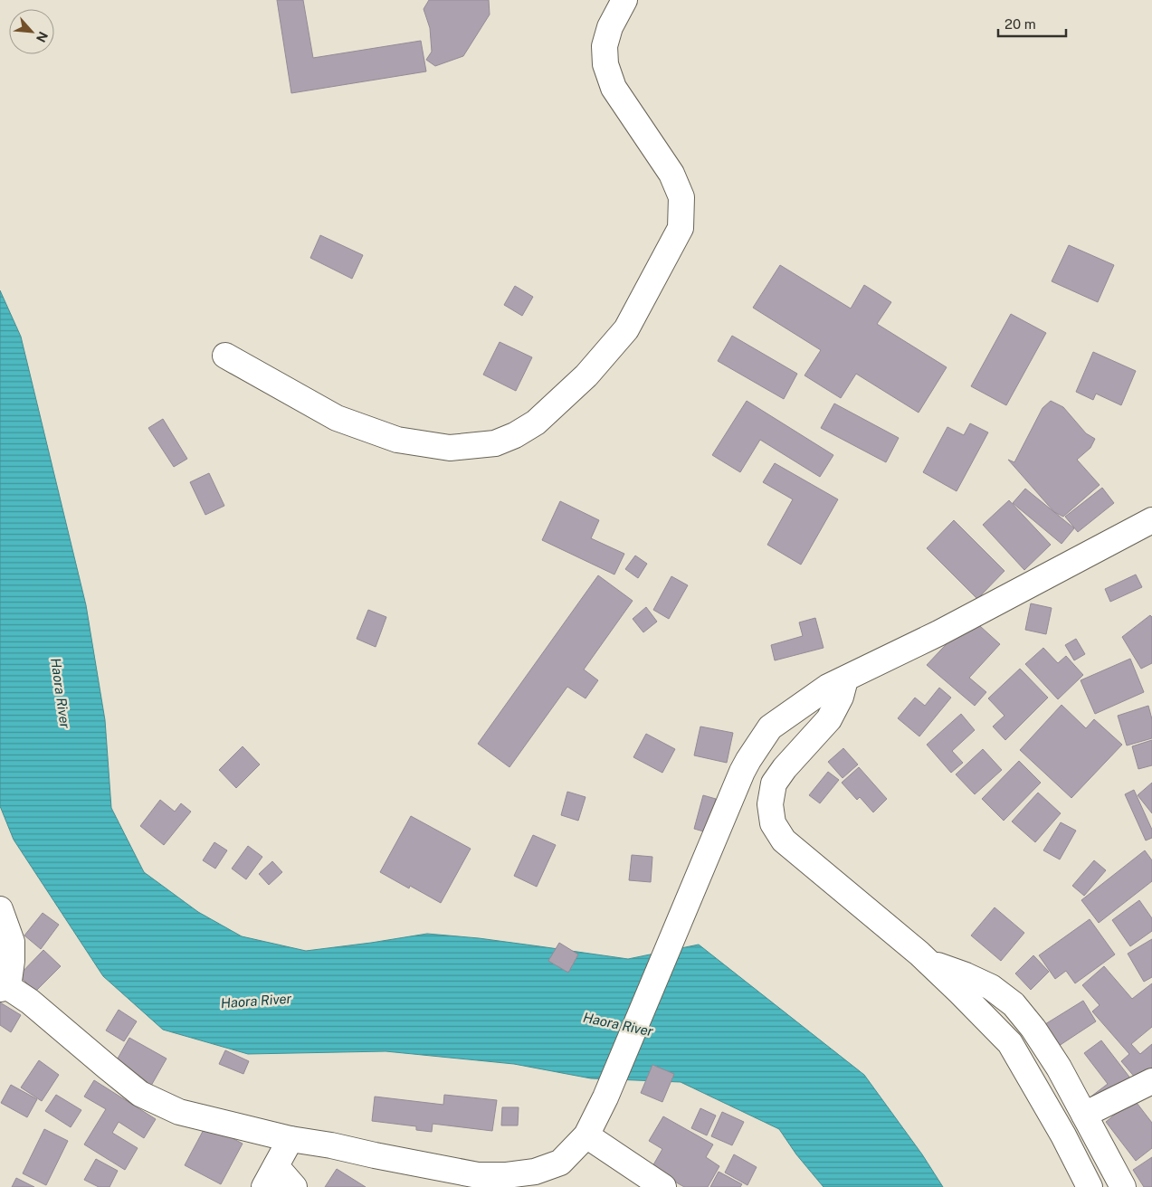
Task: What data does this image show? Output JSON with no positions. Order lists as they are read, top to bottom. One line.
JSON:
{"water":["Haora River"],"scale_bar":"20 m","north":"bottom right"}
